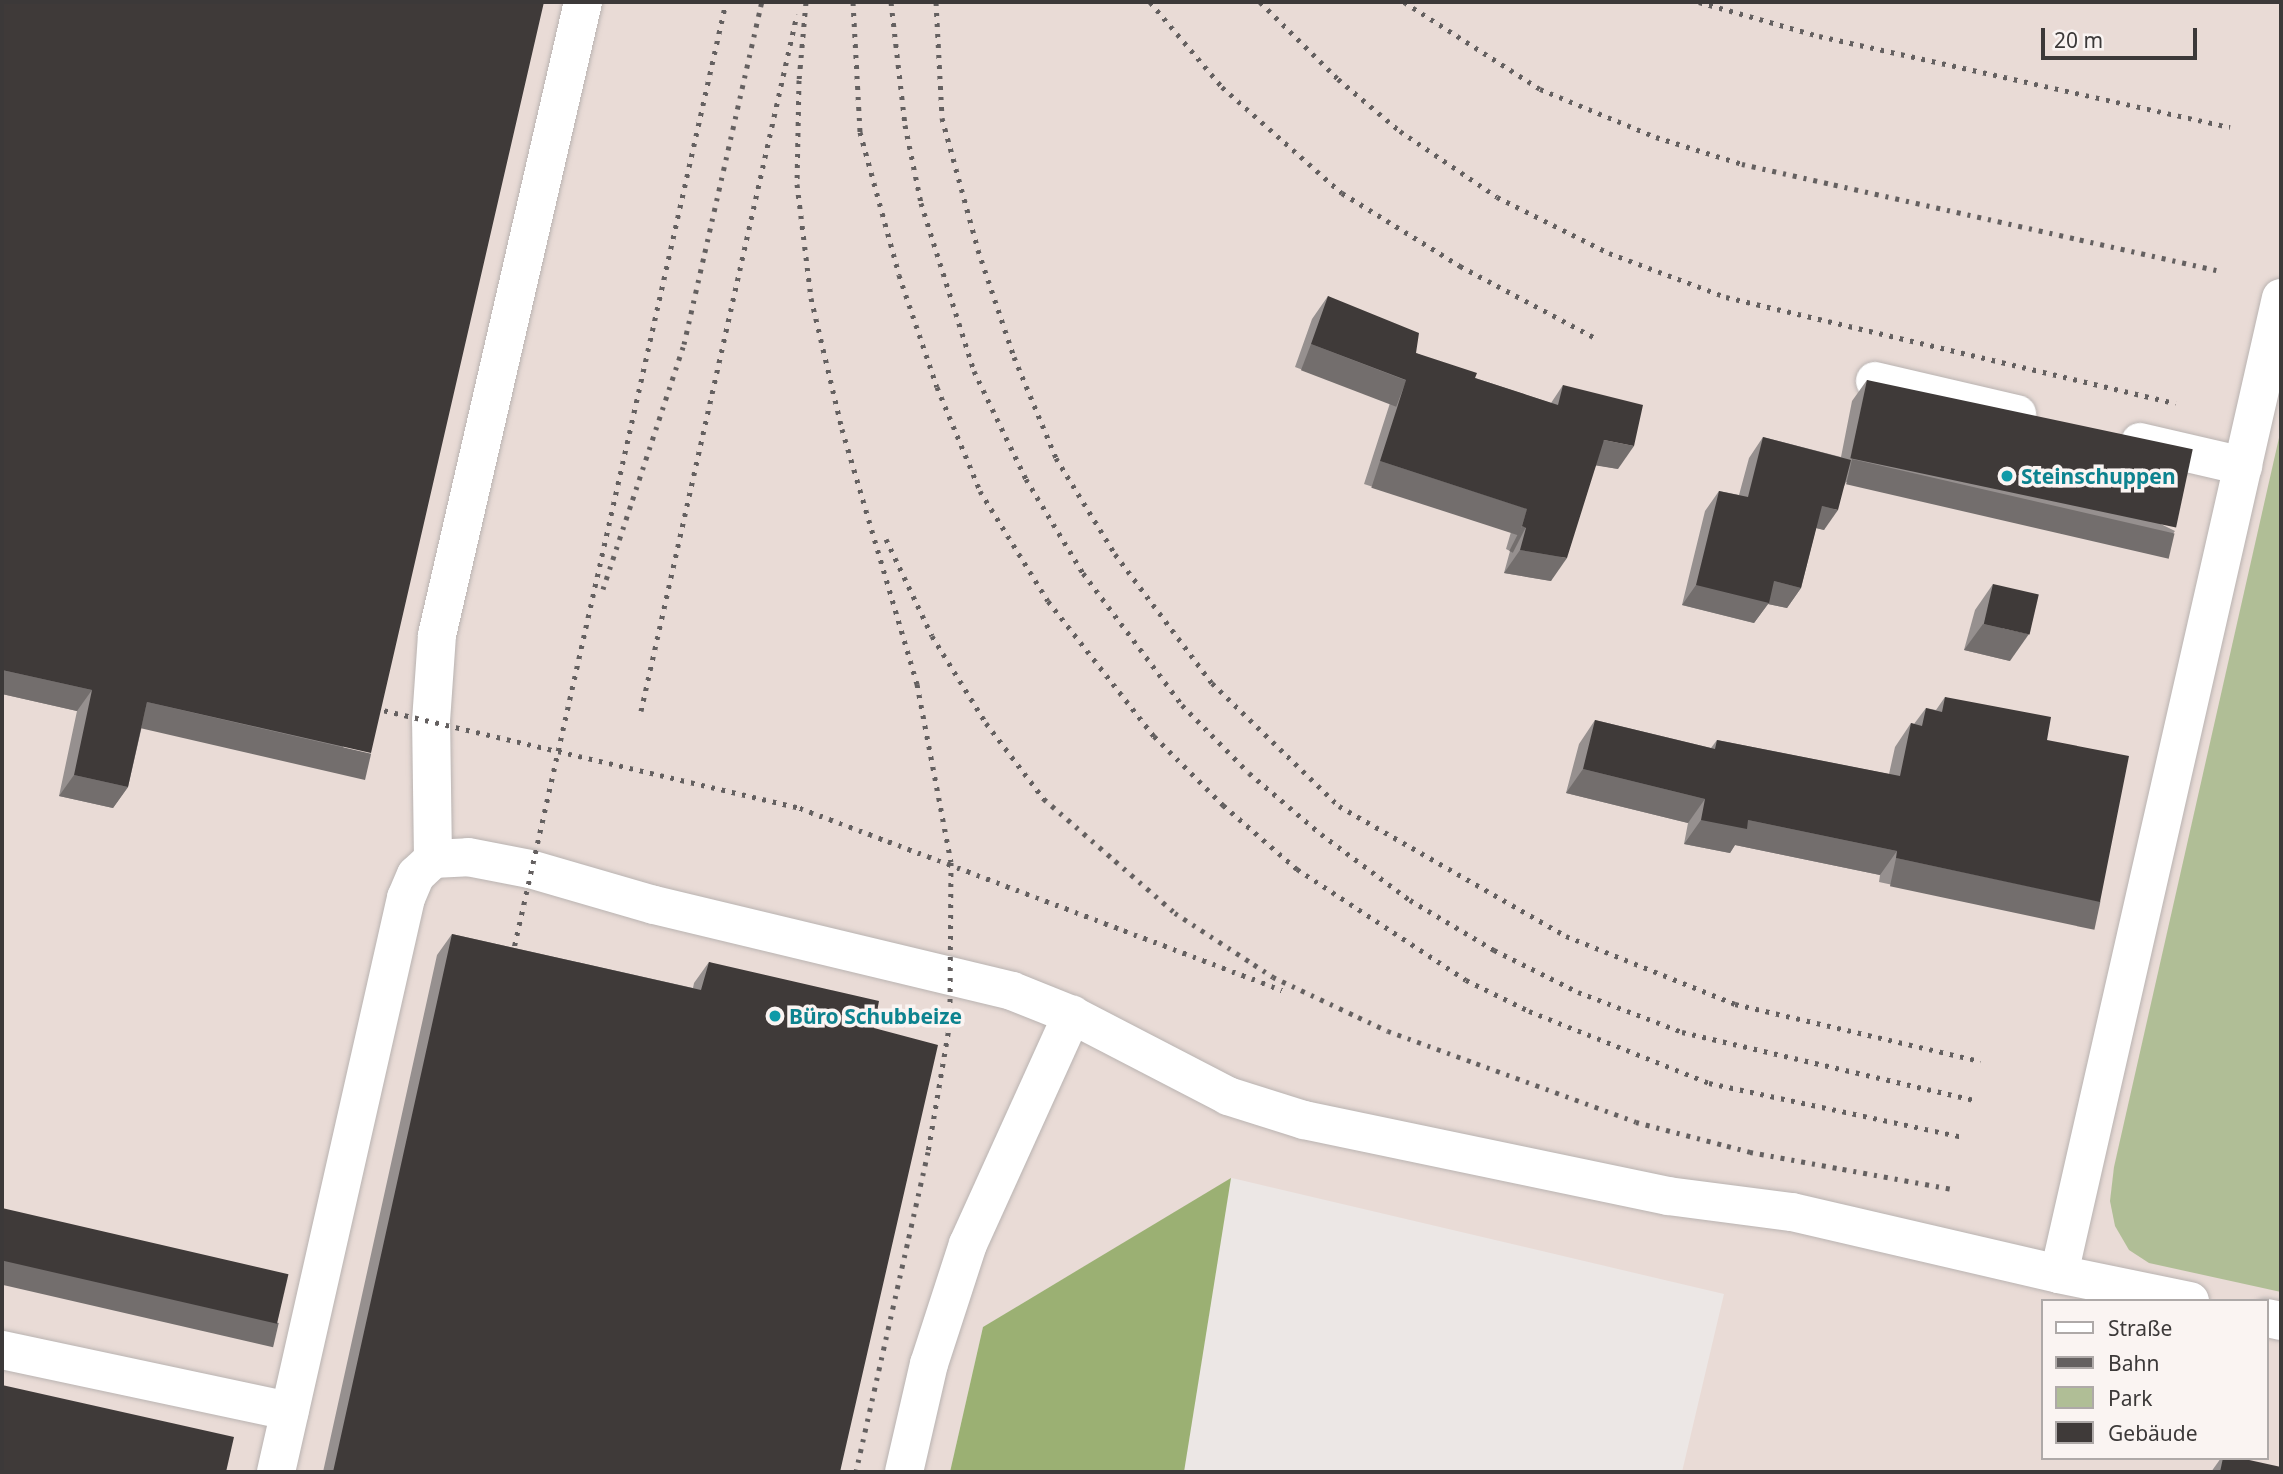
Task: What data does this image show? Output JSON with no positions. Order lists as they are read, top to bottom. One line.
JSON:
{"places":["Steinschuppen","Büro Schubbeize"],"legend":["Straße","Bahn","Park","Gebäude"],"scale_bar":"20 m"}
